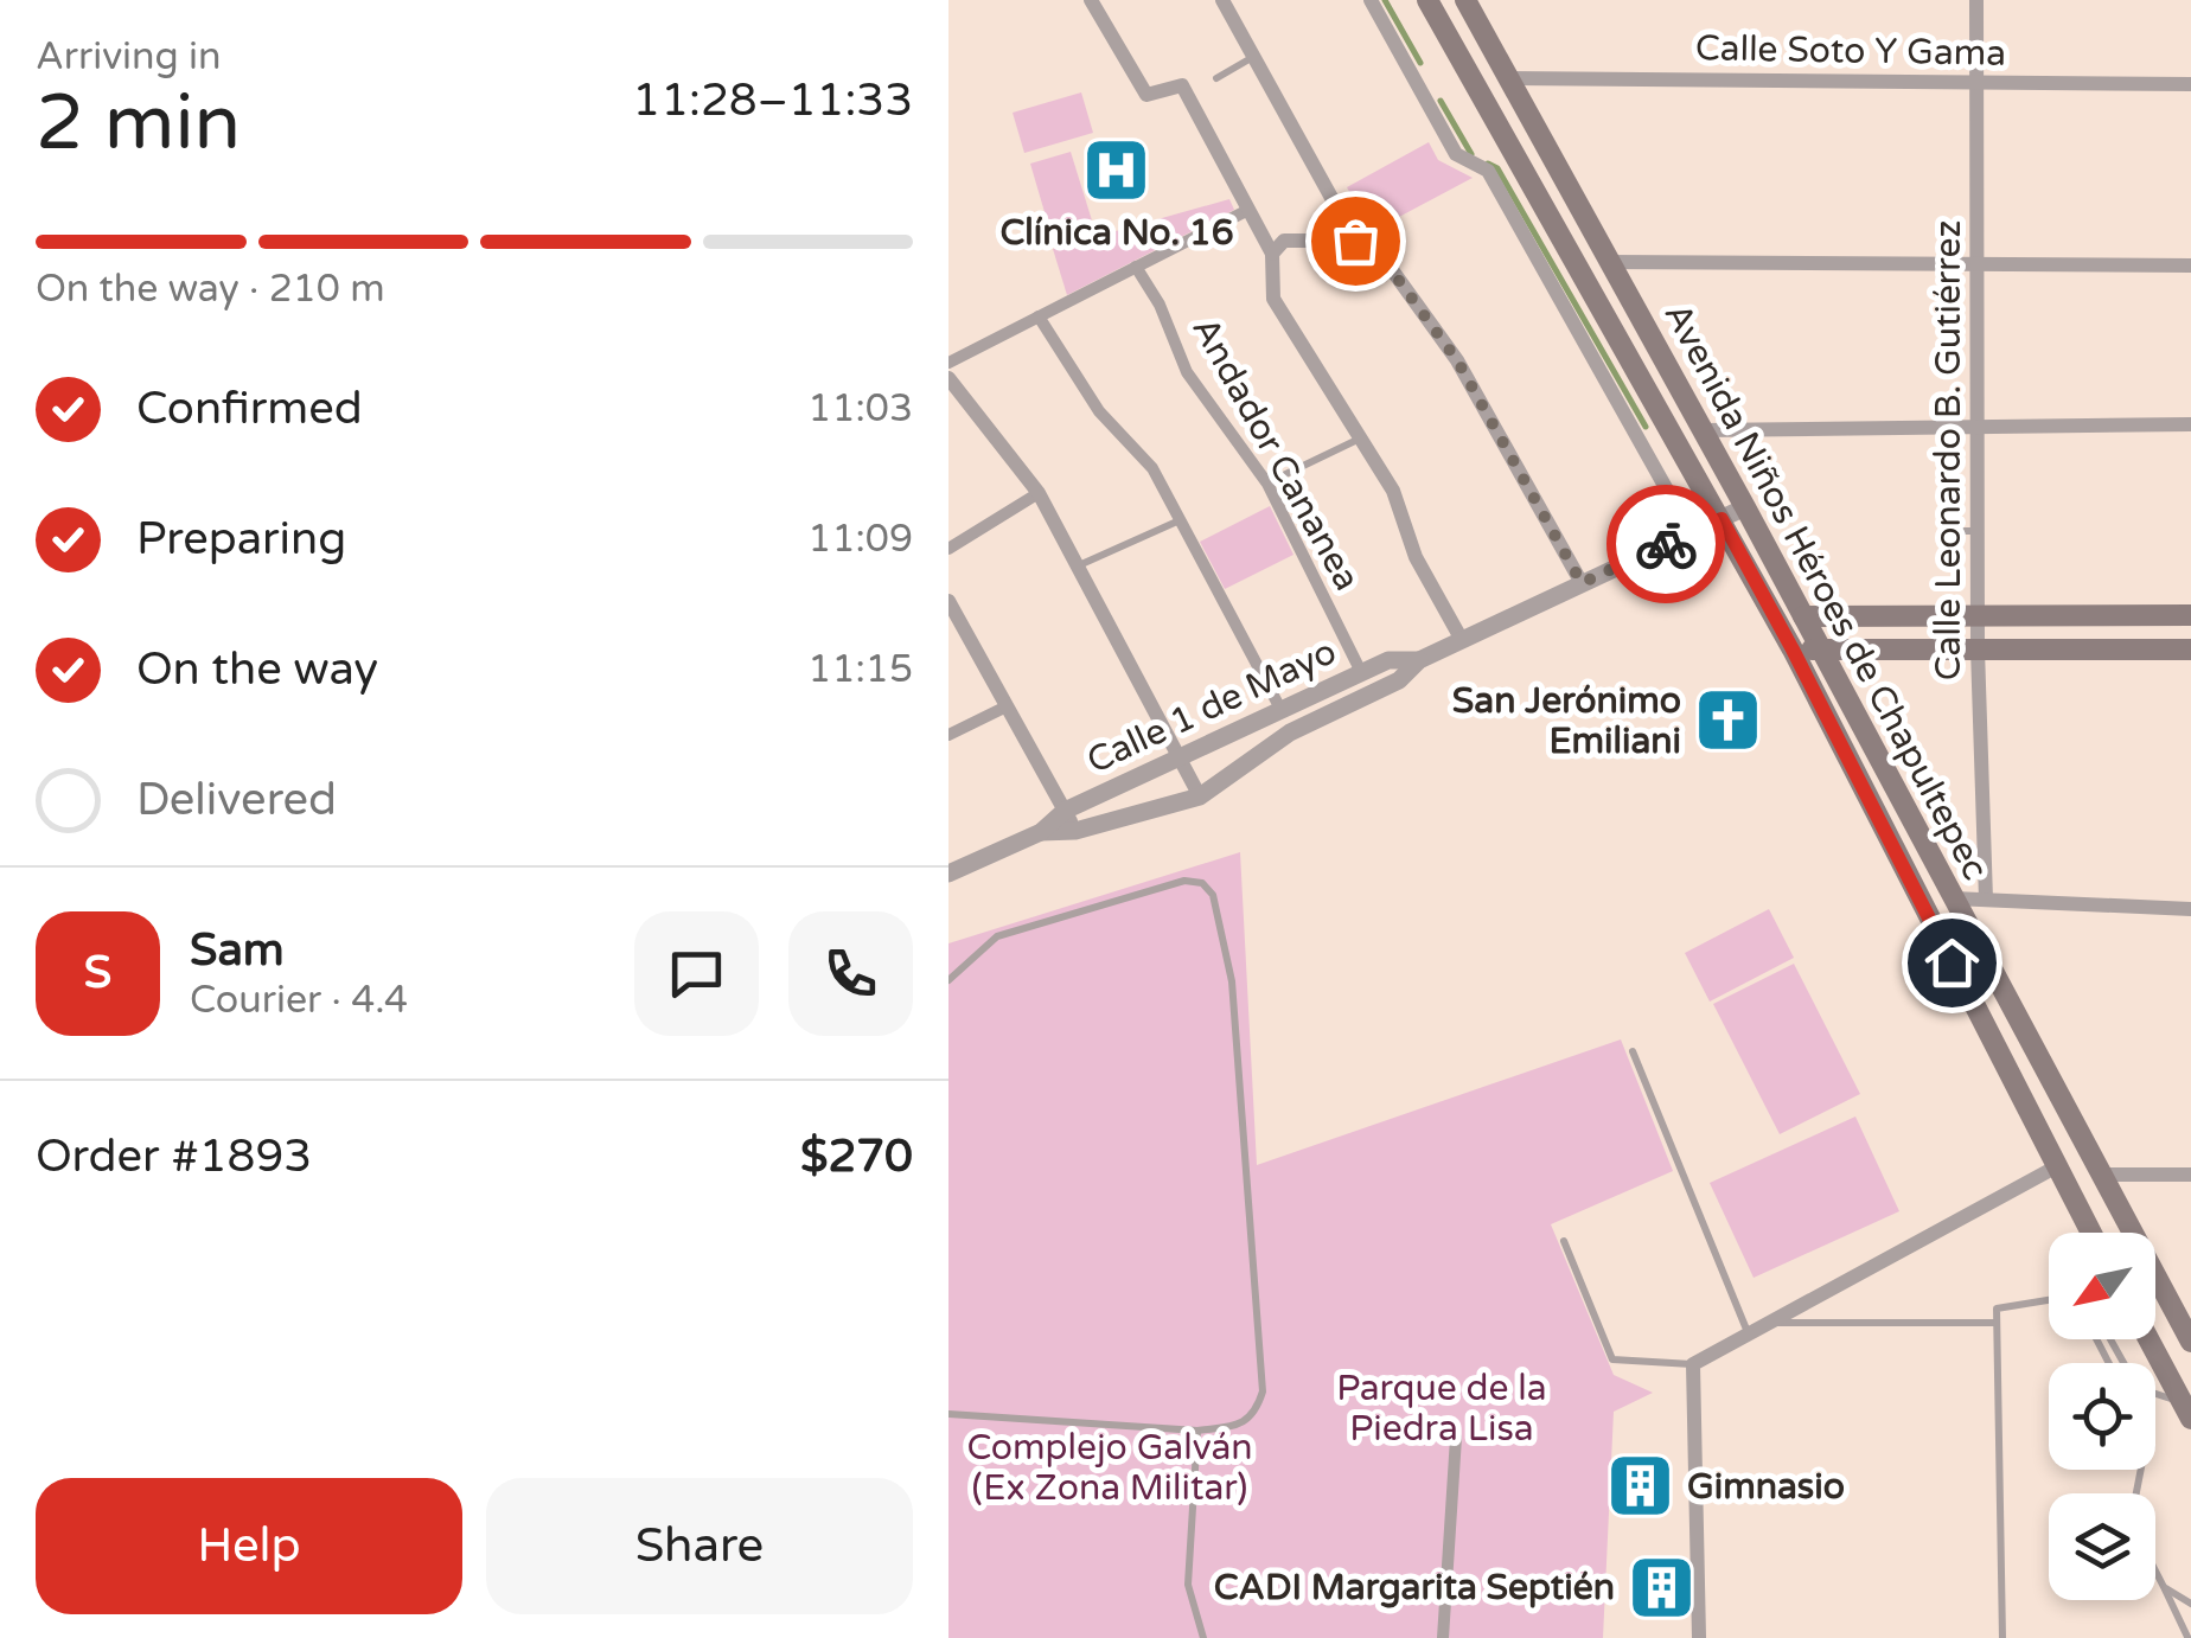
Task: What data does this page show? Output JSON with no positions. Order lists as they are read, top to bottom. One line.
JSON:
{"streets":{"main road":["Avenida Niños Héroes de Chapultepec"],"street":["Calle Soto Y Gama","Calle Leonardo B. Gutiérrez","Andador Cananea","Calle 1 de Mayo"]},"crossings":[["Calle Soto Y Gama","Calle Leonardo B. Gutiérrez"],["Calle Soto Y Gama","Avenida Niños Héroes de Chapultepec"],["Andador Cananea","Calle 1 de Mayo"],["Avenida Niños Héroes de Chapultepec","Calle 1 de Mayo"]],"parks":["Parque de la Piedra Lisa","Complejo Galván (Ex Zona Militar)"],"places":{"hospital":["Clínica No. 16"],"church":["San Jerónimo Emiliani"],"building":["Gimnasio","CADI Margarita Septién"]},"north":"bottom left","page":{"heading":["2 min","Arriving in","11:28–11:33"],"panel":["Sam","Courier · 4.4","Order #1893","$270"],"bar":"On the way · 210 m","list":[["Confirmed","11:03"],["Preparing","11:09"],["On the way","11:15"],"Delivered"],"round":"S","buttons":["Help","Share"]}}
